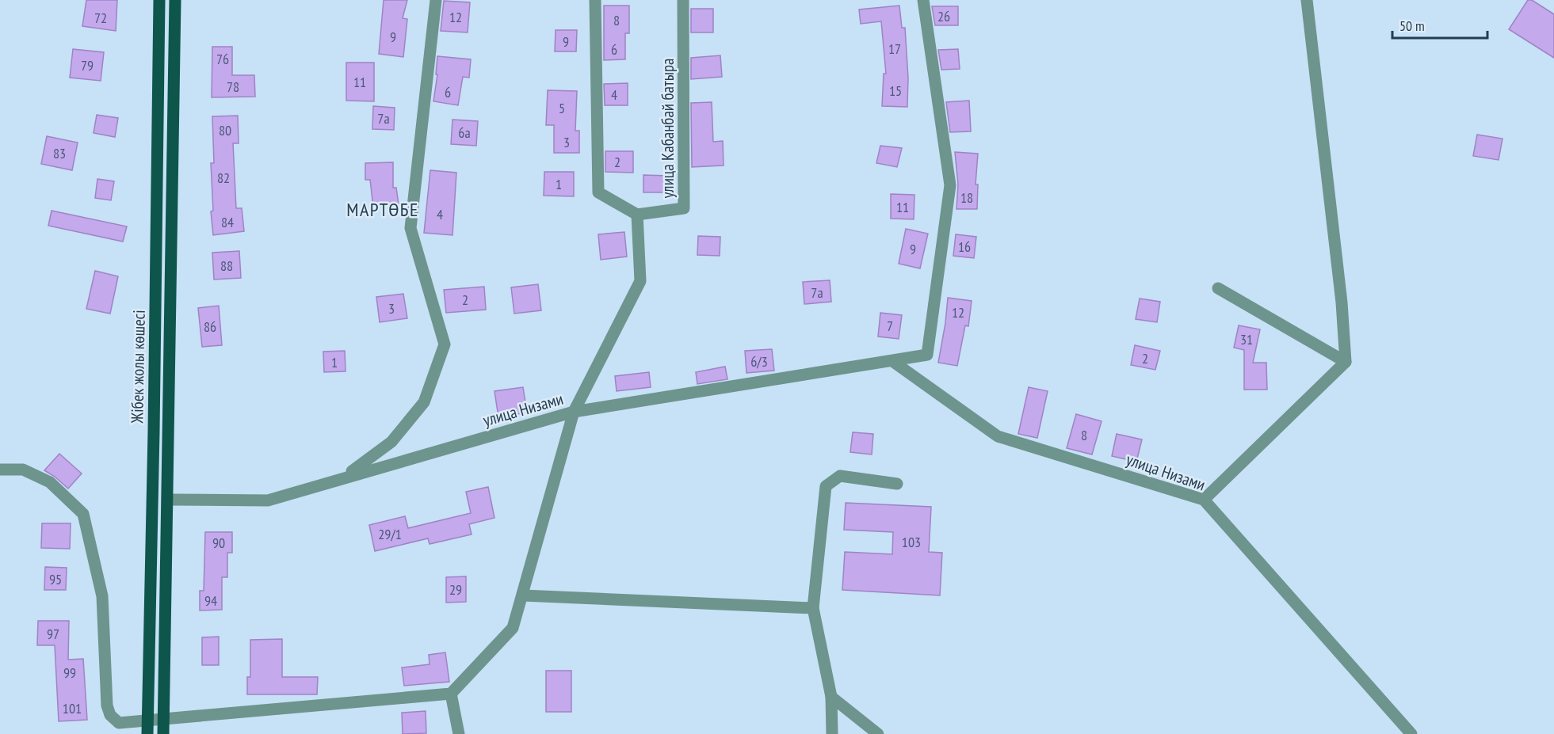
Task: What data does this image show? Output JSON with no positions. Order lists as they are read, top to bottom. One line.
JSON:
{"streets":{"main road":["Жібек жолы көшесі"],"street":["улица Кабанбай батыра","улица Низами"]},"crossings":[["Жібек жолы көшесі","улица Низами"]],"districts":["МАРТӨБЕ"],"house_numbers":["26","12","72","8","9","9","17","6","76","79","11","78","15","6","4","5","7а","80","6а","3","83","2","82","1","18","11","4","84","16","9","88","7а","2","3","12","7","86","31","2","6/3","1","8","29/1","103","90","95","29","94","97","99","101"],"scale_bar":"50 m"}
